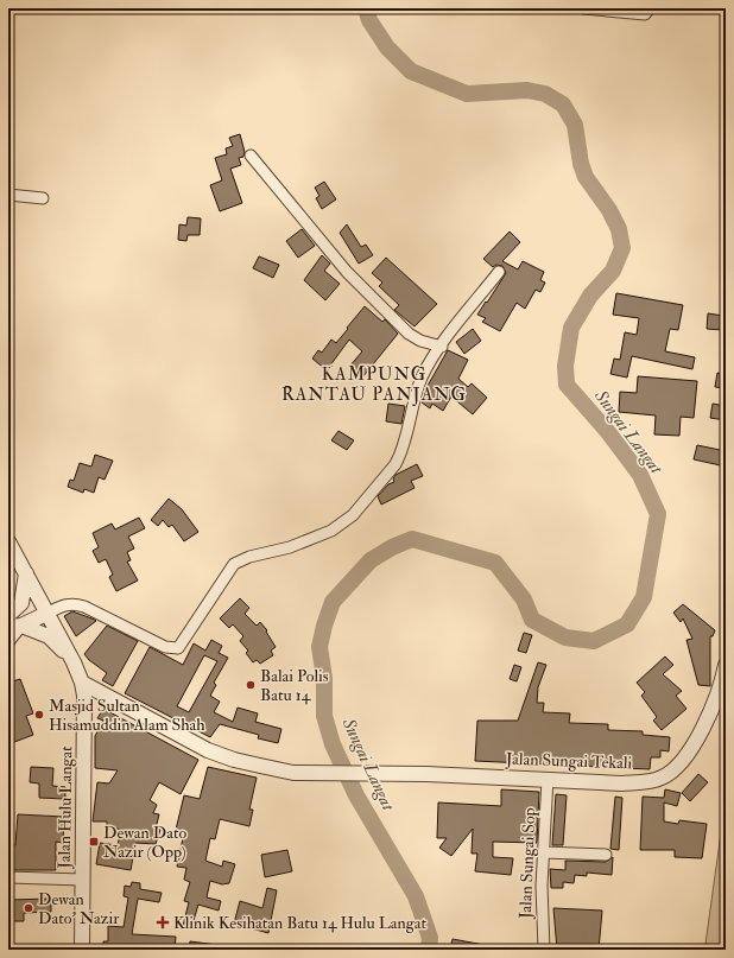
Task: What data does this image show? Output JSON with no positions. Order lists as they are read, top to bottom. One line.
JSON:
{"streets":{"street":["Jalan Sungai Tekali","Jalan Hulu Langat","Jalan Sungai Sop"]},"crossings":[["Jalan Sungai Tekali","Jalan Hulu Langat"],["Jalan Sungai Tekali","Jalan Sungai Sop"]],"districts":["KAMPUNG RANTAU PANJANG"],"water":["Sungai Langat"],"places":{"other":["Balai Polis Batu 14","Masjid Sultan Hisamuddin Alam Shah","Dewan Dato' Nazir"],"transit":["Dewan Dato Nazir (Opp)"],"health":["Klinik Kesihatan Batu 14 Hulu Langat"]}}
